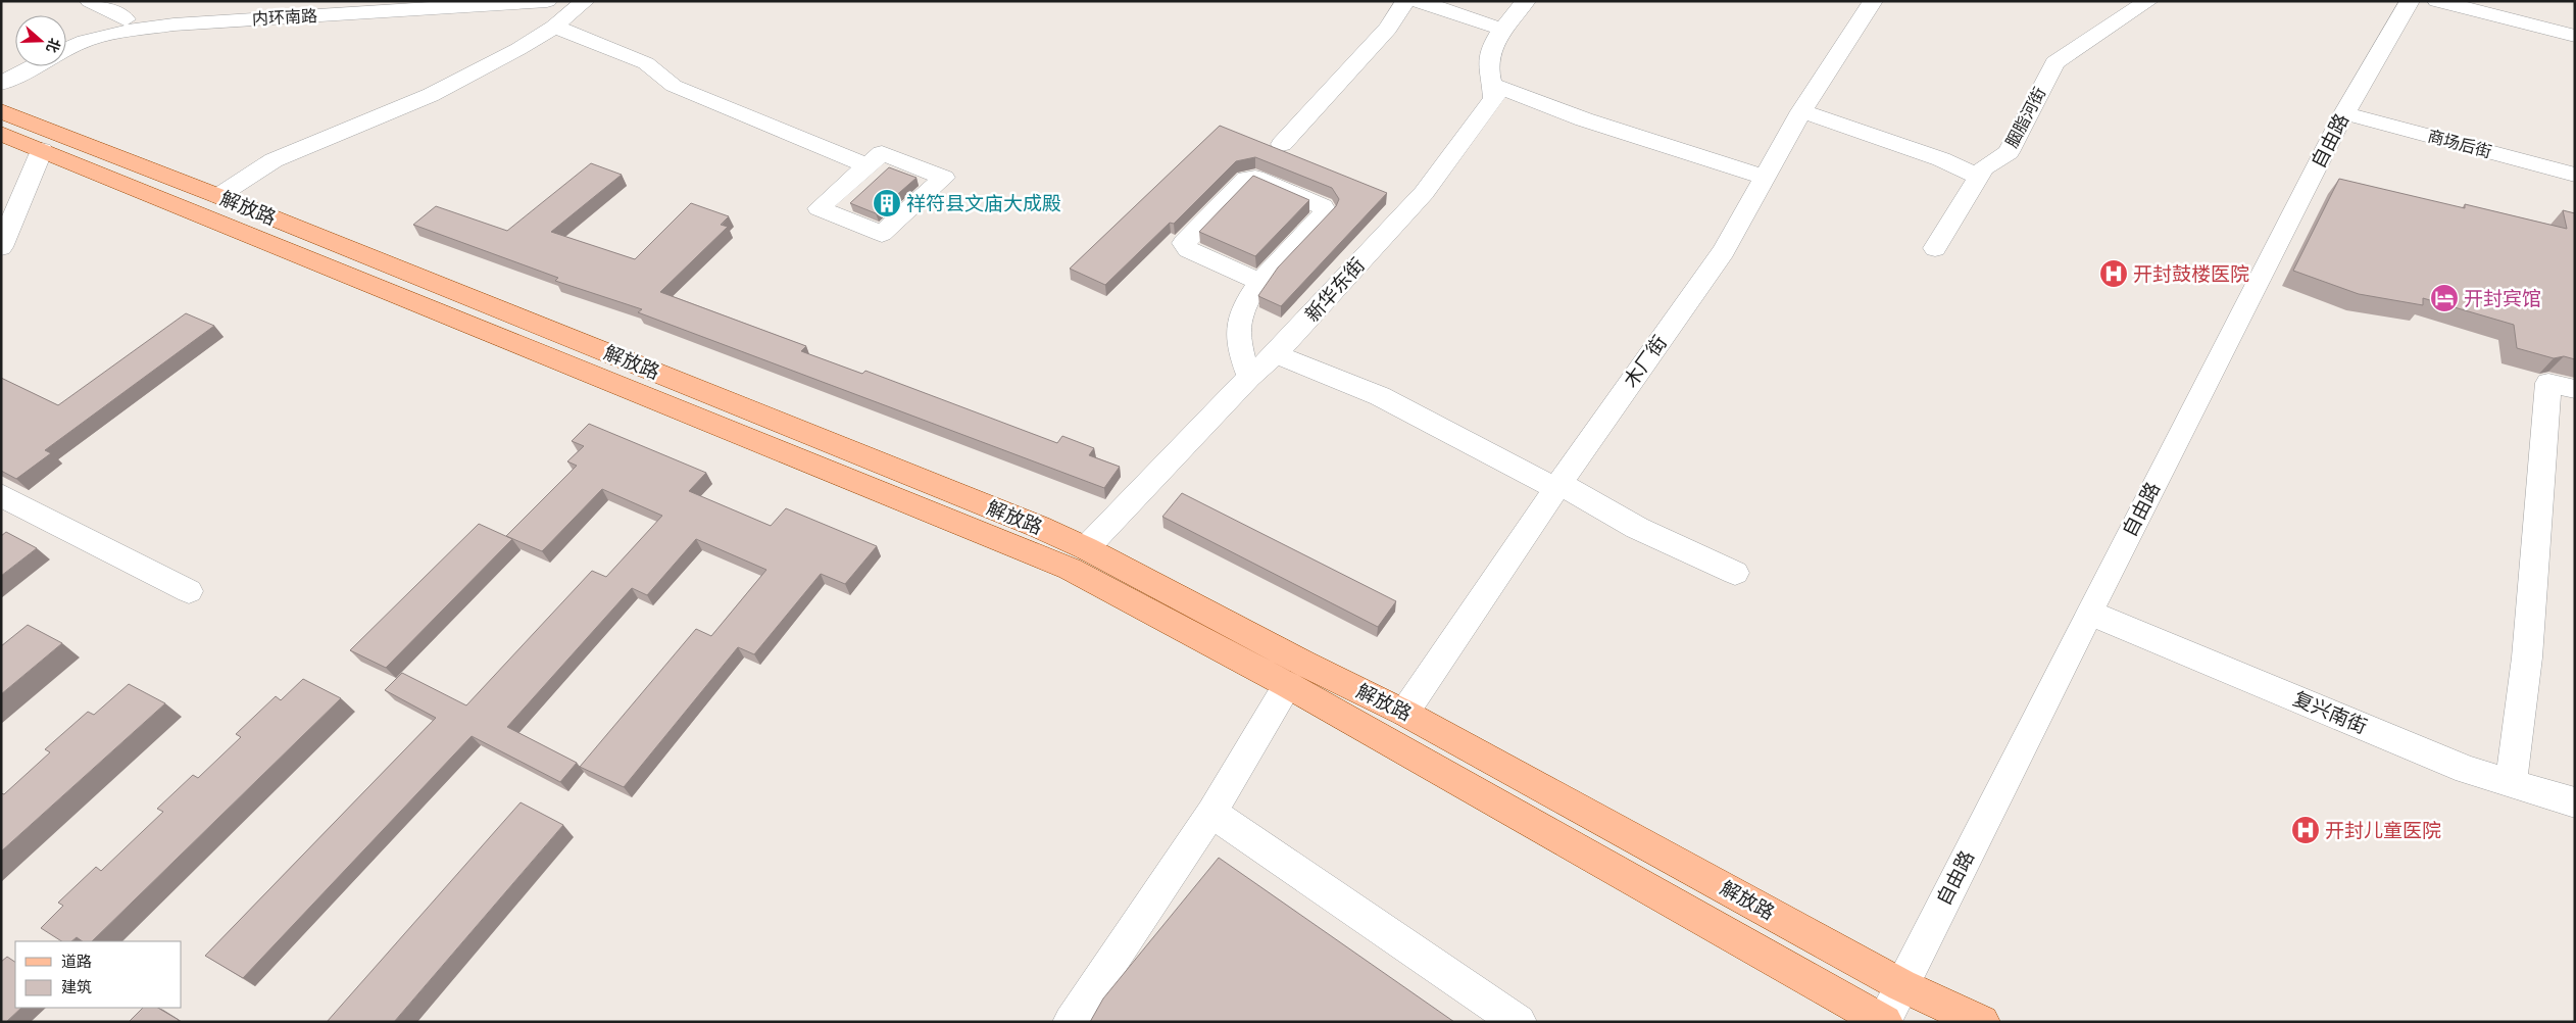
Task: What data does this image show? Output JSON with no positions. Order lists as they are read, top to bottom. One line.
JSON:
{"streets":{"main road":["解放路"],"street":["内环南路","胭脂河街","自由路","商场后街","新华东街","木厂街","复兴南街"]},"crossings":[["自由路","商场后街"],["自由路","解放路"],["自由路","复兴南街"],["解放路","新华东街"],["解放路","木厂街"]],"places":{"building":["祥符县文庙大成殿"],"hospital":["开封鼓楼医院","开封儿童医院"],"hotel":["开封宾馆"]},"legend":["道路","建筑"],"north":"right"}
